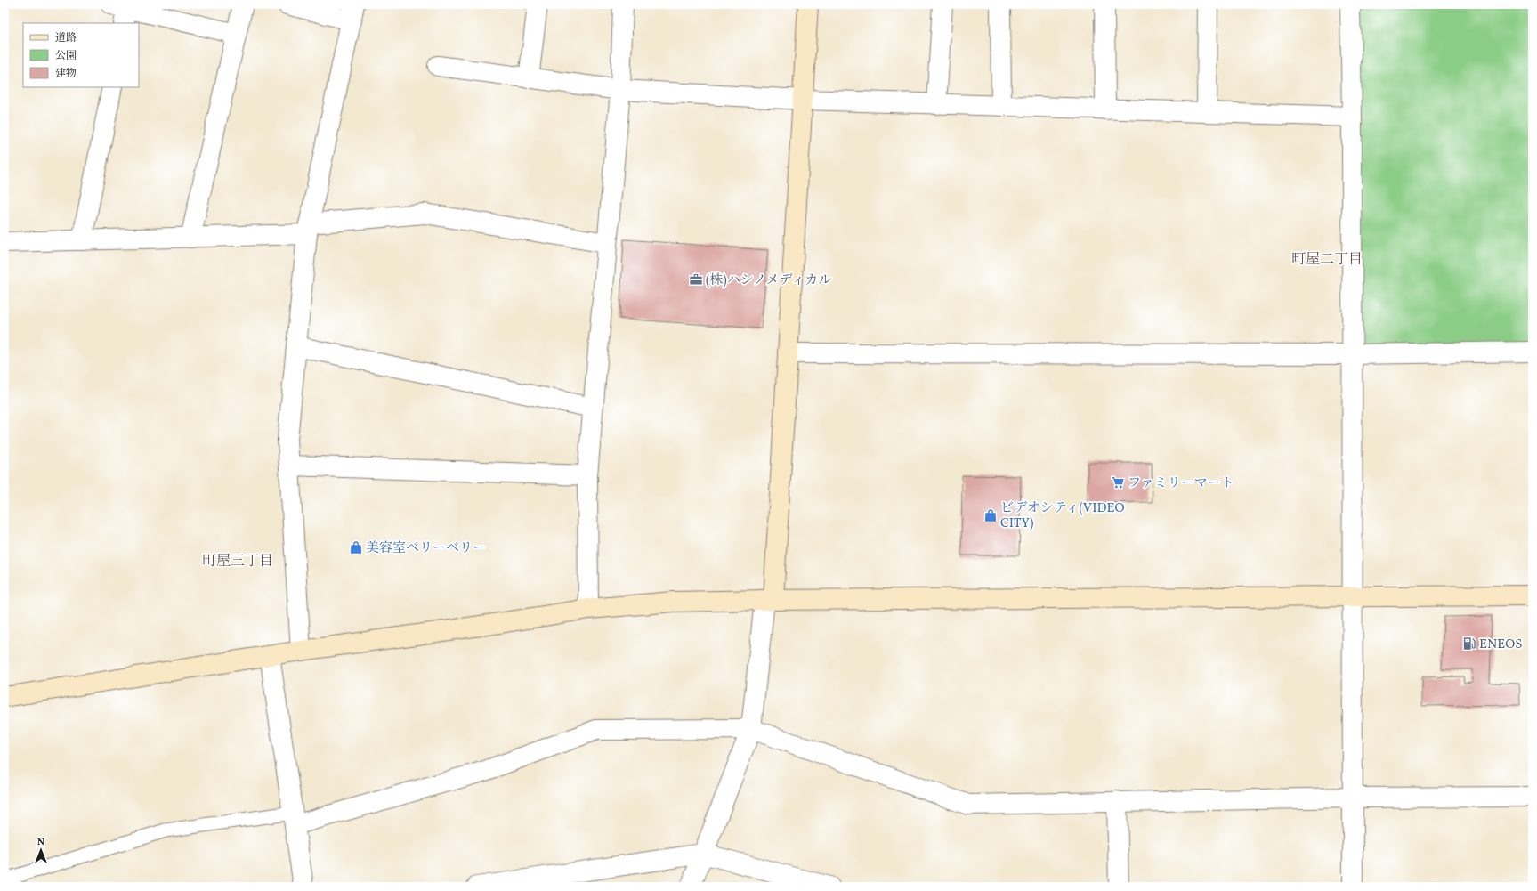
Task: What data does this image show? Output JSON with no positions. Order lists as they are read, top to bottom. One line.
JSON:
{"districts":["町屋二丁目","町屋三丁目"],"places":{"office":["(株)ハシノメディカル"],"supermarket":["ファミリーマート"],"shop":["ビデオシティ(VIDEO CITY)","美容室ベリーベリー"],"fuel station":["ENEOS"]},"legend":["道路","公園","建物"],"north":"top"}
